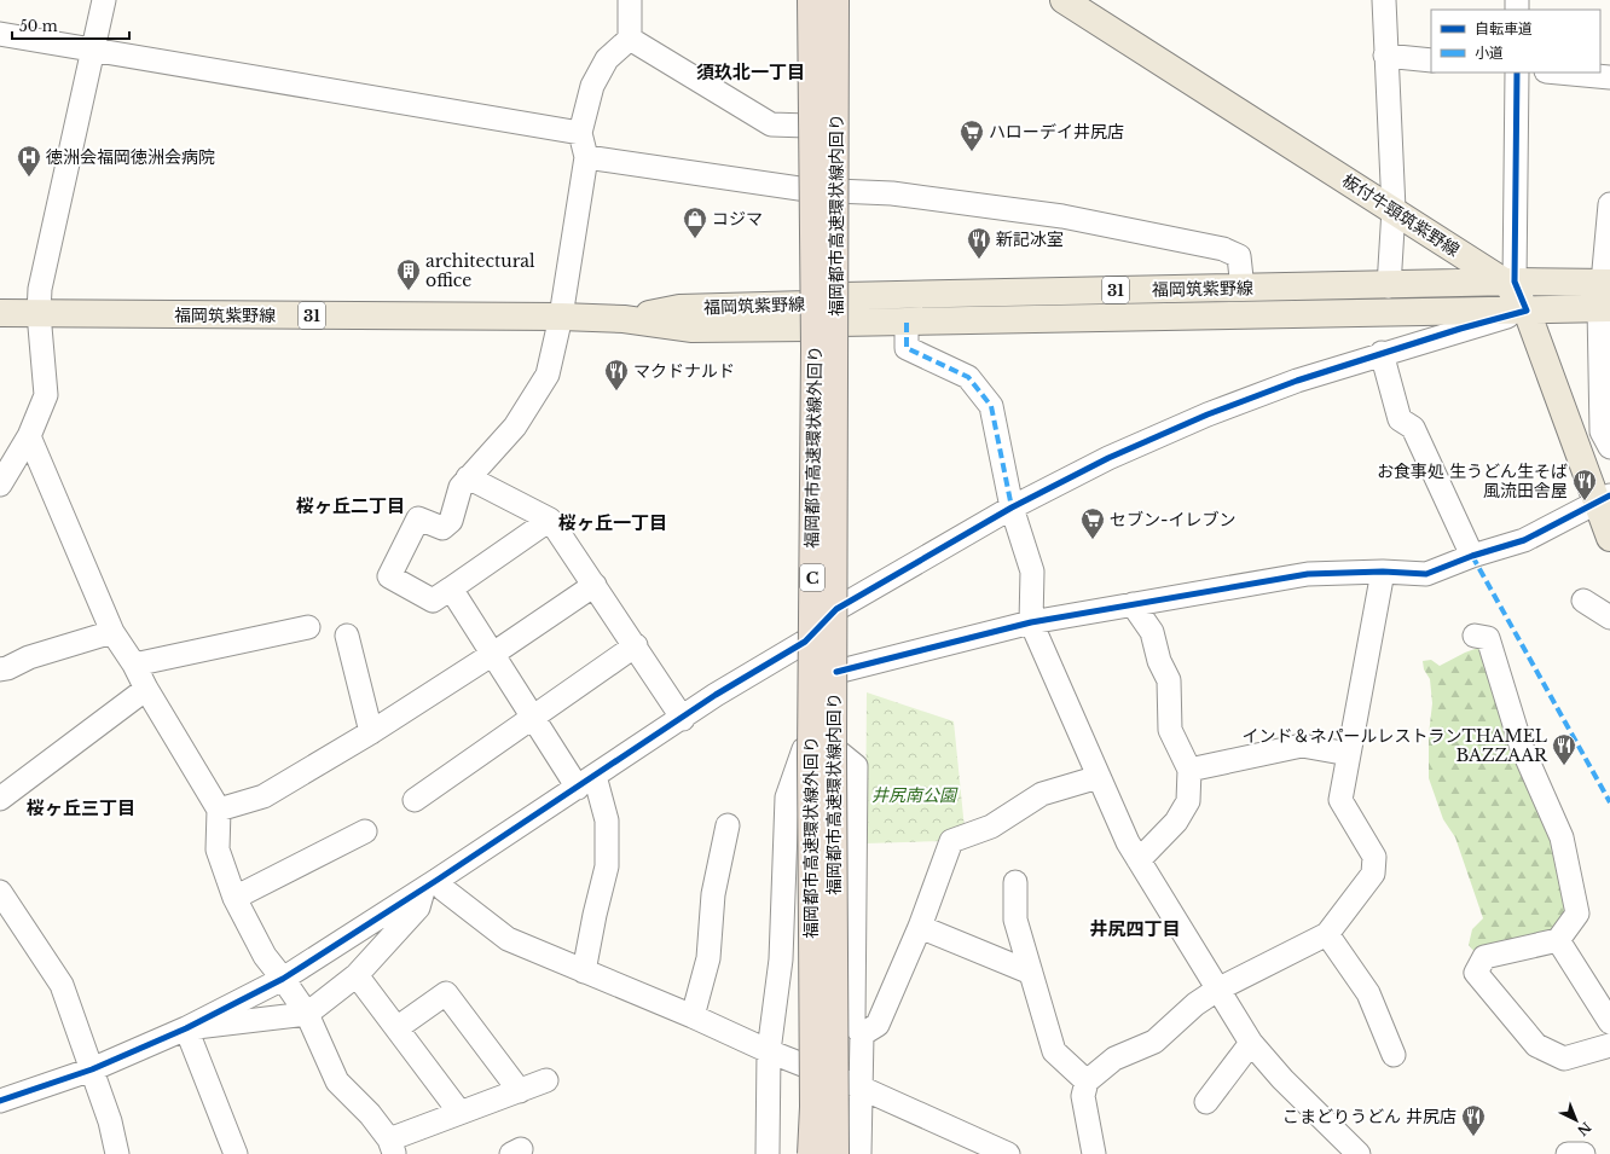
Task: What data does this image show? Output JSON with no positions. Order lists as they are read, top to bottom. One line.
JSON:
{"streets":{"highway":["福岡都市高速環状線内回り","福岡都市高速環状線外回り","C"],"main road":["板付牛頸筑紫野線","福岡筑紫野線","31"]},"crossings":[["板付牛頸筑紫野線","福岡筑紫野線"]],"districts":["須玖北一丁目","桜ヶ丘二丁目","桜ヶ丘一丁目","桜ヶ丘三丁目","井尻四丁目"],"parks":["井尻南公園"],"places":{"supermarket":["ハローデイ井尻店","セブン-イレブン"],"hospital":["徳洲会福岡徳洲会病院"],"shop":["コジマ"],"restaurant":["新記冰室","マクドナルド","お食事処 生うどん生そば 風流田舎屋","インド＆ネパールレストランTHAMEL BAZZAAR","こまどりうどん 井尻店"],"building":["architectural office"]},"legend":["自転車道","小道"],"scale_bar":"50 m","north":"bottom right"}
